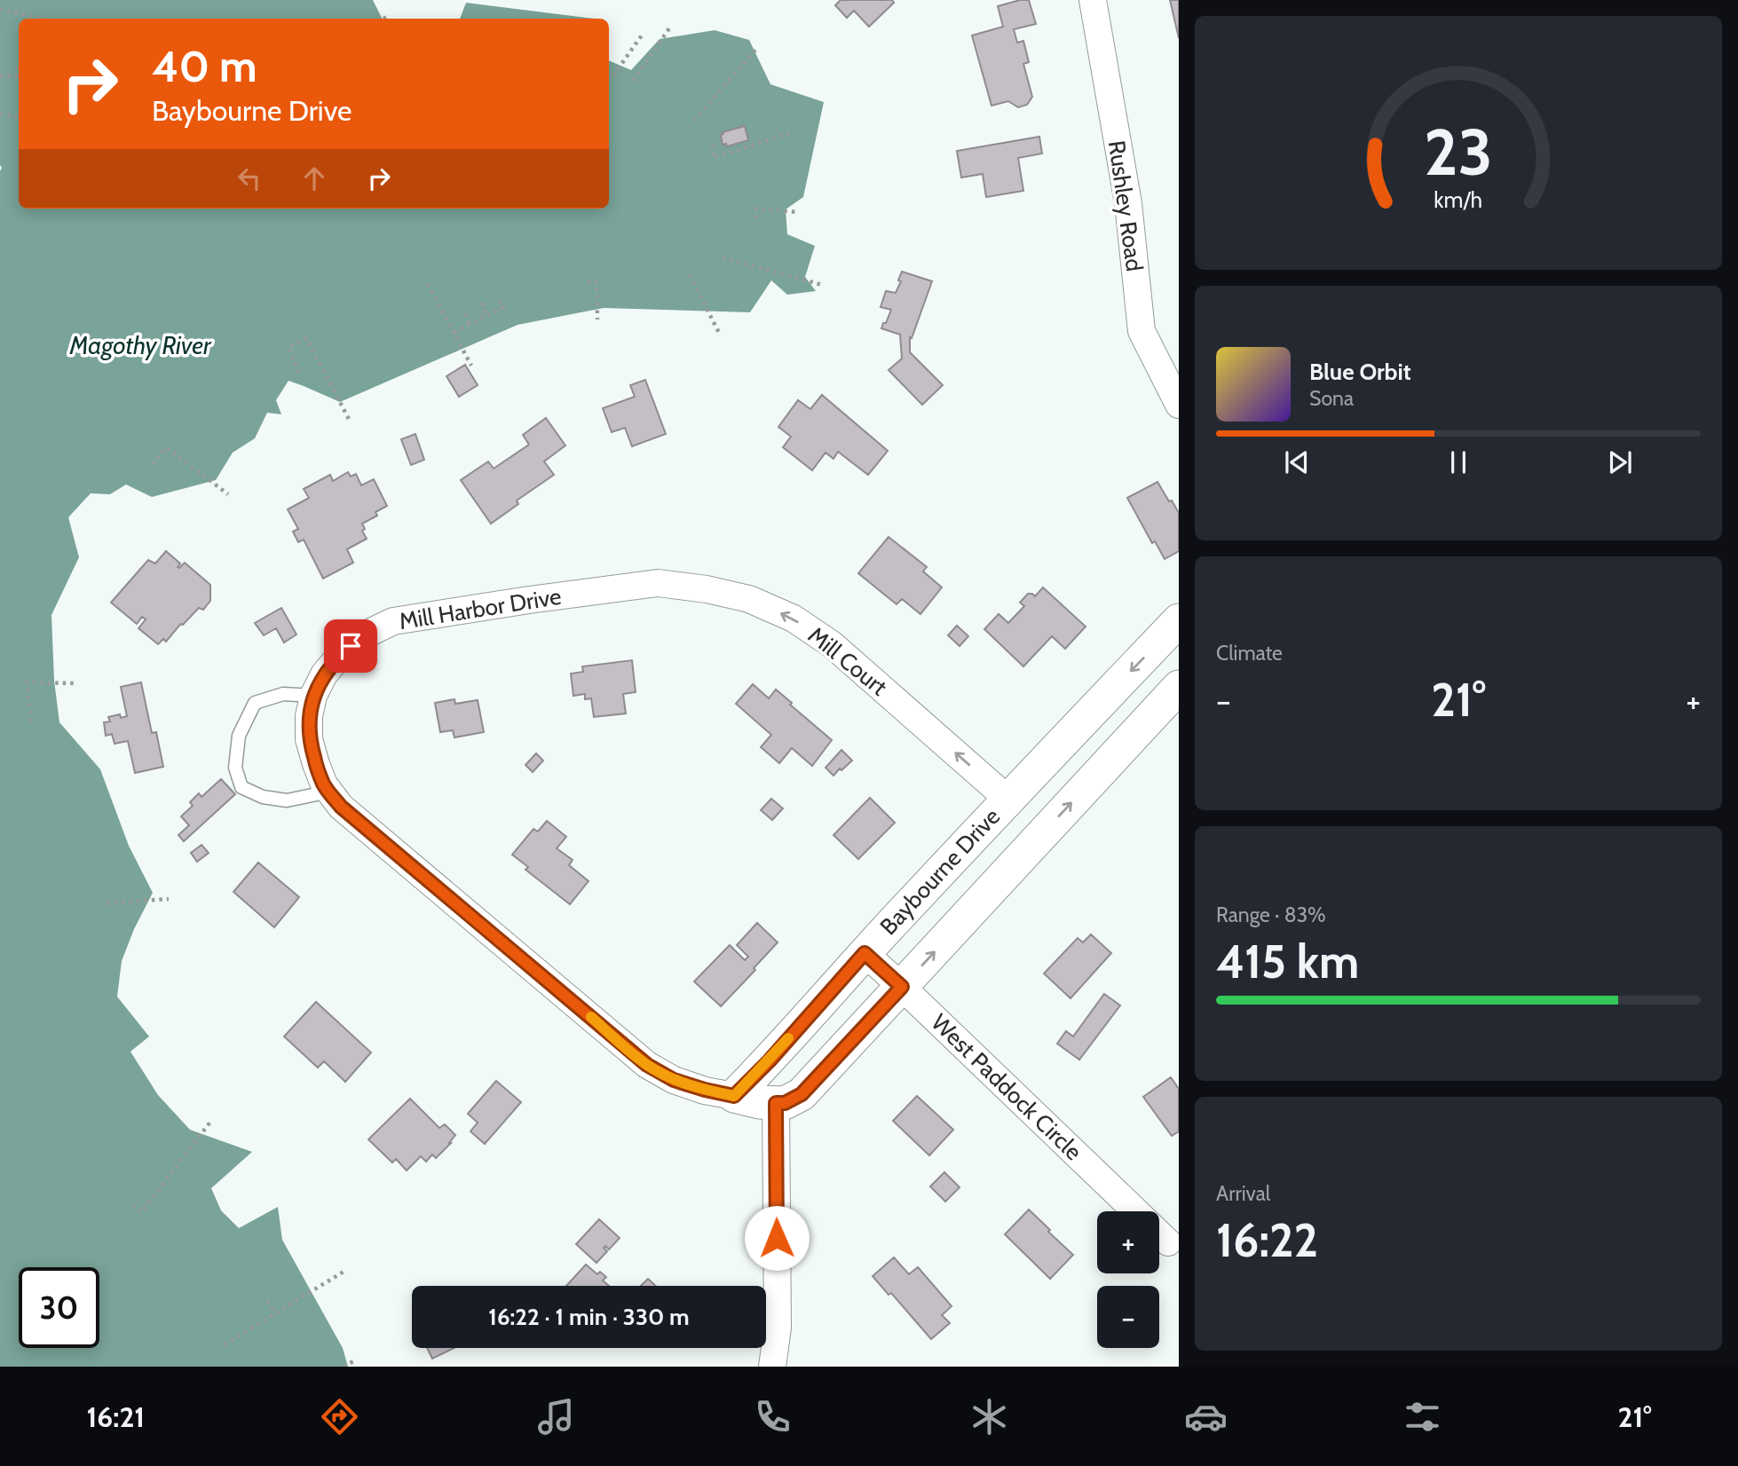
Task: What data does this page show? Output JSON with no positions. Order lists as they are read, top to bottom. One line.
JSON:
{"streets":{"street":["Rushley Road","Mill Harbor Drive","Mill Court","Baybourne Drive","West Paddock Circle"]},"crossings":[["Mill Harbor Drive","Mill Court"],["Mill Harbor Drive","Baybourne Drive"],["Mill Court","Baybourne Drive"],["Baybourne Drive","West Paddock Circle"]],"one_way":["Mill Court"],"water":["Magothy River"],"page":{"turn":["40 m","Baybourne Drive"],"song":["Blue Orbit","Sona"],"tile":["Climate",["Range · 83%","415 km"],["Arrival","16:22"]],"heat":["−","21°","+"],"map_buttons":["+","−"],"limit":"30","trip":"16:22 · 1 min · 330 m","tabs":["16:21","21°"],"gauge":["23","km/h"]}}
